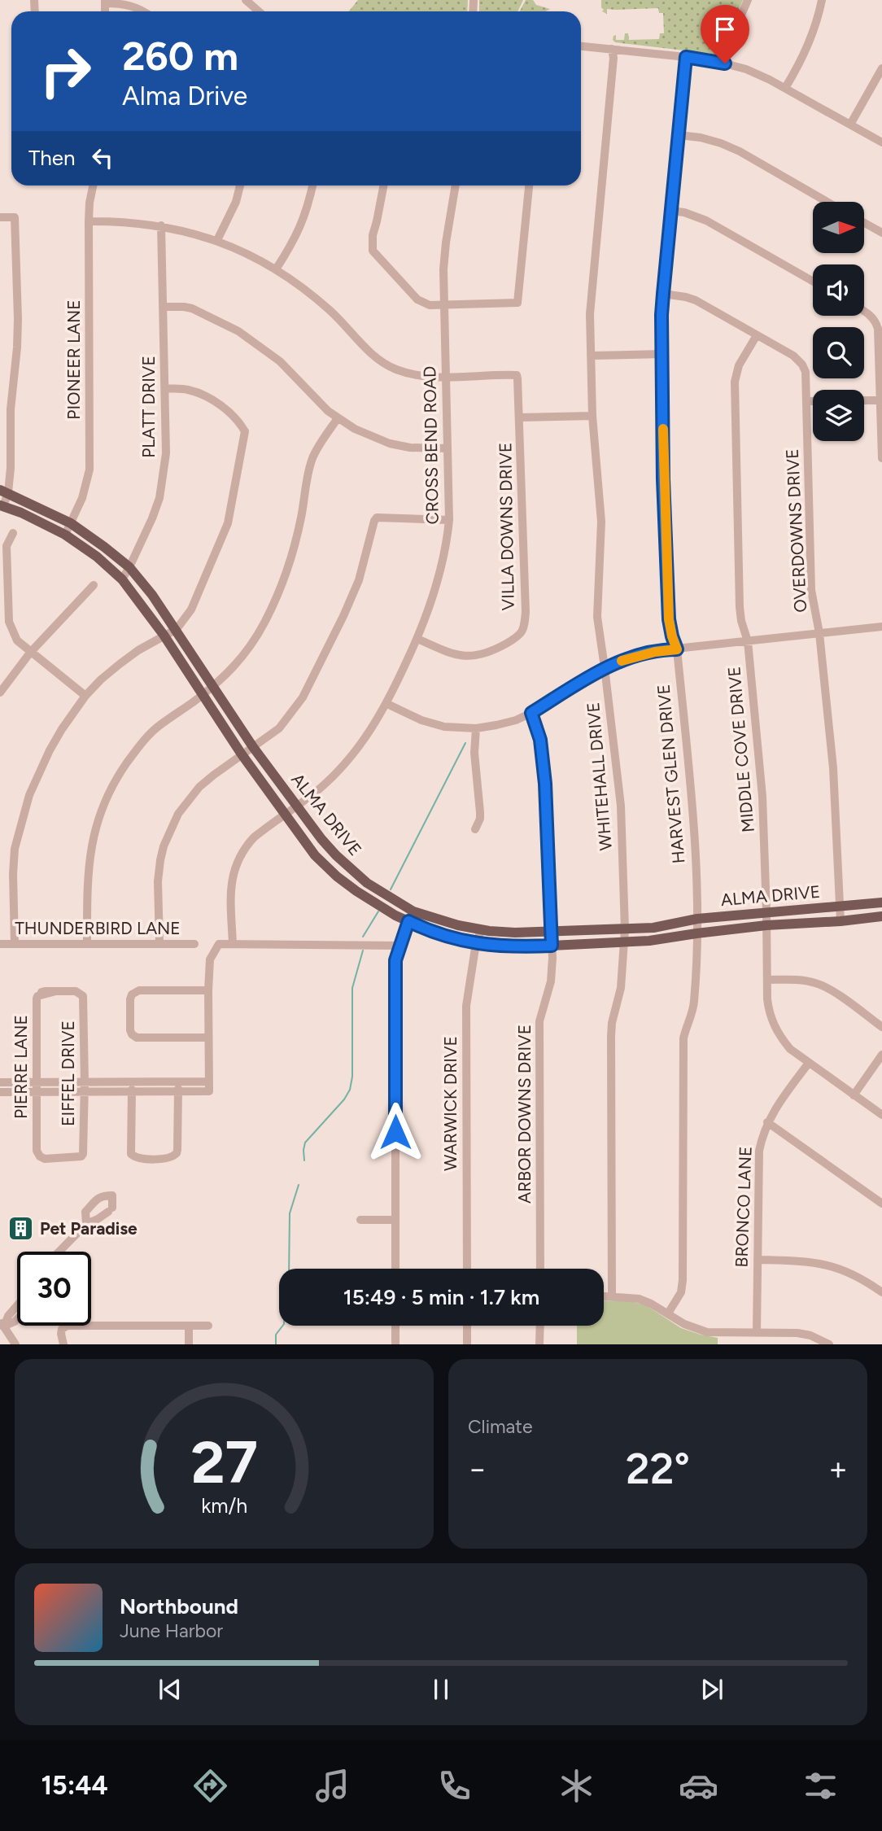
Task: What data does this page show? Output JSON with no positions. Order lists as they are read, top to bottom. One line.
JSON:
{"streets":{"main road":["ALMA DRIVE"],"street":["PIONEER LANE","PLATT DRIVE","CROSS BEND ROAD","VILLA DOWNS DRIVE","OVERDOWNS DRIVE","MIDDLE COVE DRIVE","HARVEST GLEN DRIVE","WHITEHALL DRIVE","THUNDERBIRD LANE","PIERRE LANE","EIFFEL DRIVE","WARWICK DRIVE","ARBOR DOWNS DRIVE","BRONCO LANE"]},"crossings":[["PIONEER LANE","ALMA DRIVE"],["PLATT DRIVE","ALMA DRIVE"],["CROSS BEND ROAD","VILLA DOWNS DRIVE"],["CROSS BEND ROAD","ALMA DRIVE"],["OVERDOWNS DRIVE","MIDDLE COVE DRIVE"],["OVERDOWNS DRIVE","HARVEST GLEN DRIVE"],["OVERDOWNS DRIVE","ALMA DRIVE"],["MIDDLE COVE DRIVE","ALMA DRIVE"],["MIDDLE COVE DRIVE","BRONCO LANE"],["HARVEST GLEN DRIVE","ALMA DRIVE"],["WHITEHALL DRIVE","ALMA DRIVE"],["ALMA DRIVE","WARWICK DRIVE"],["ALMA DRIVE","ARBOR DOWNS DRIVE"],["PIERRE LANE","EIFFEL DRIVE"]],"places":{"building":["Pet Paradise"]},"north":"right","page":{"turn":["260 m","Alma Drive"],"then":"Then","limit":"30","trip":"15:49 · 5 min · 1.7 km","tile":"Climate","heat":["−","22°","+"],"song":["Northbound","June Harbor"],"tabs":"15:44","gauge":["27","km/h"]}}
